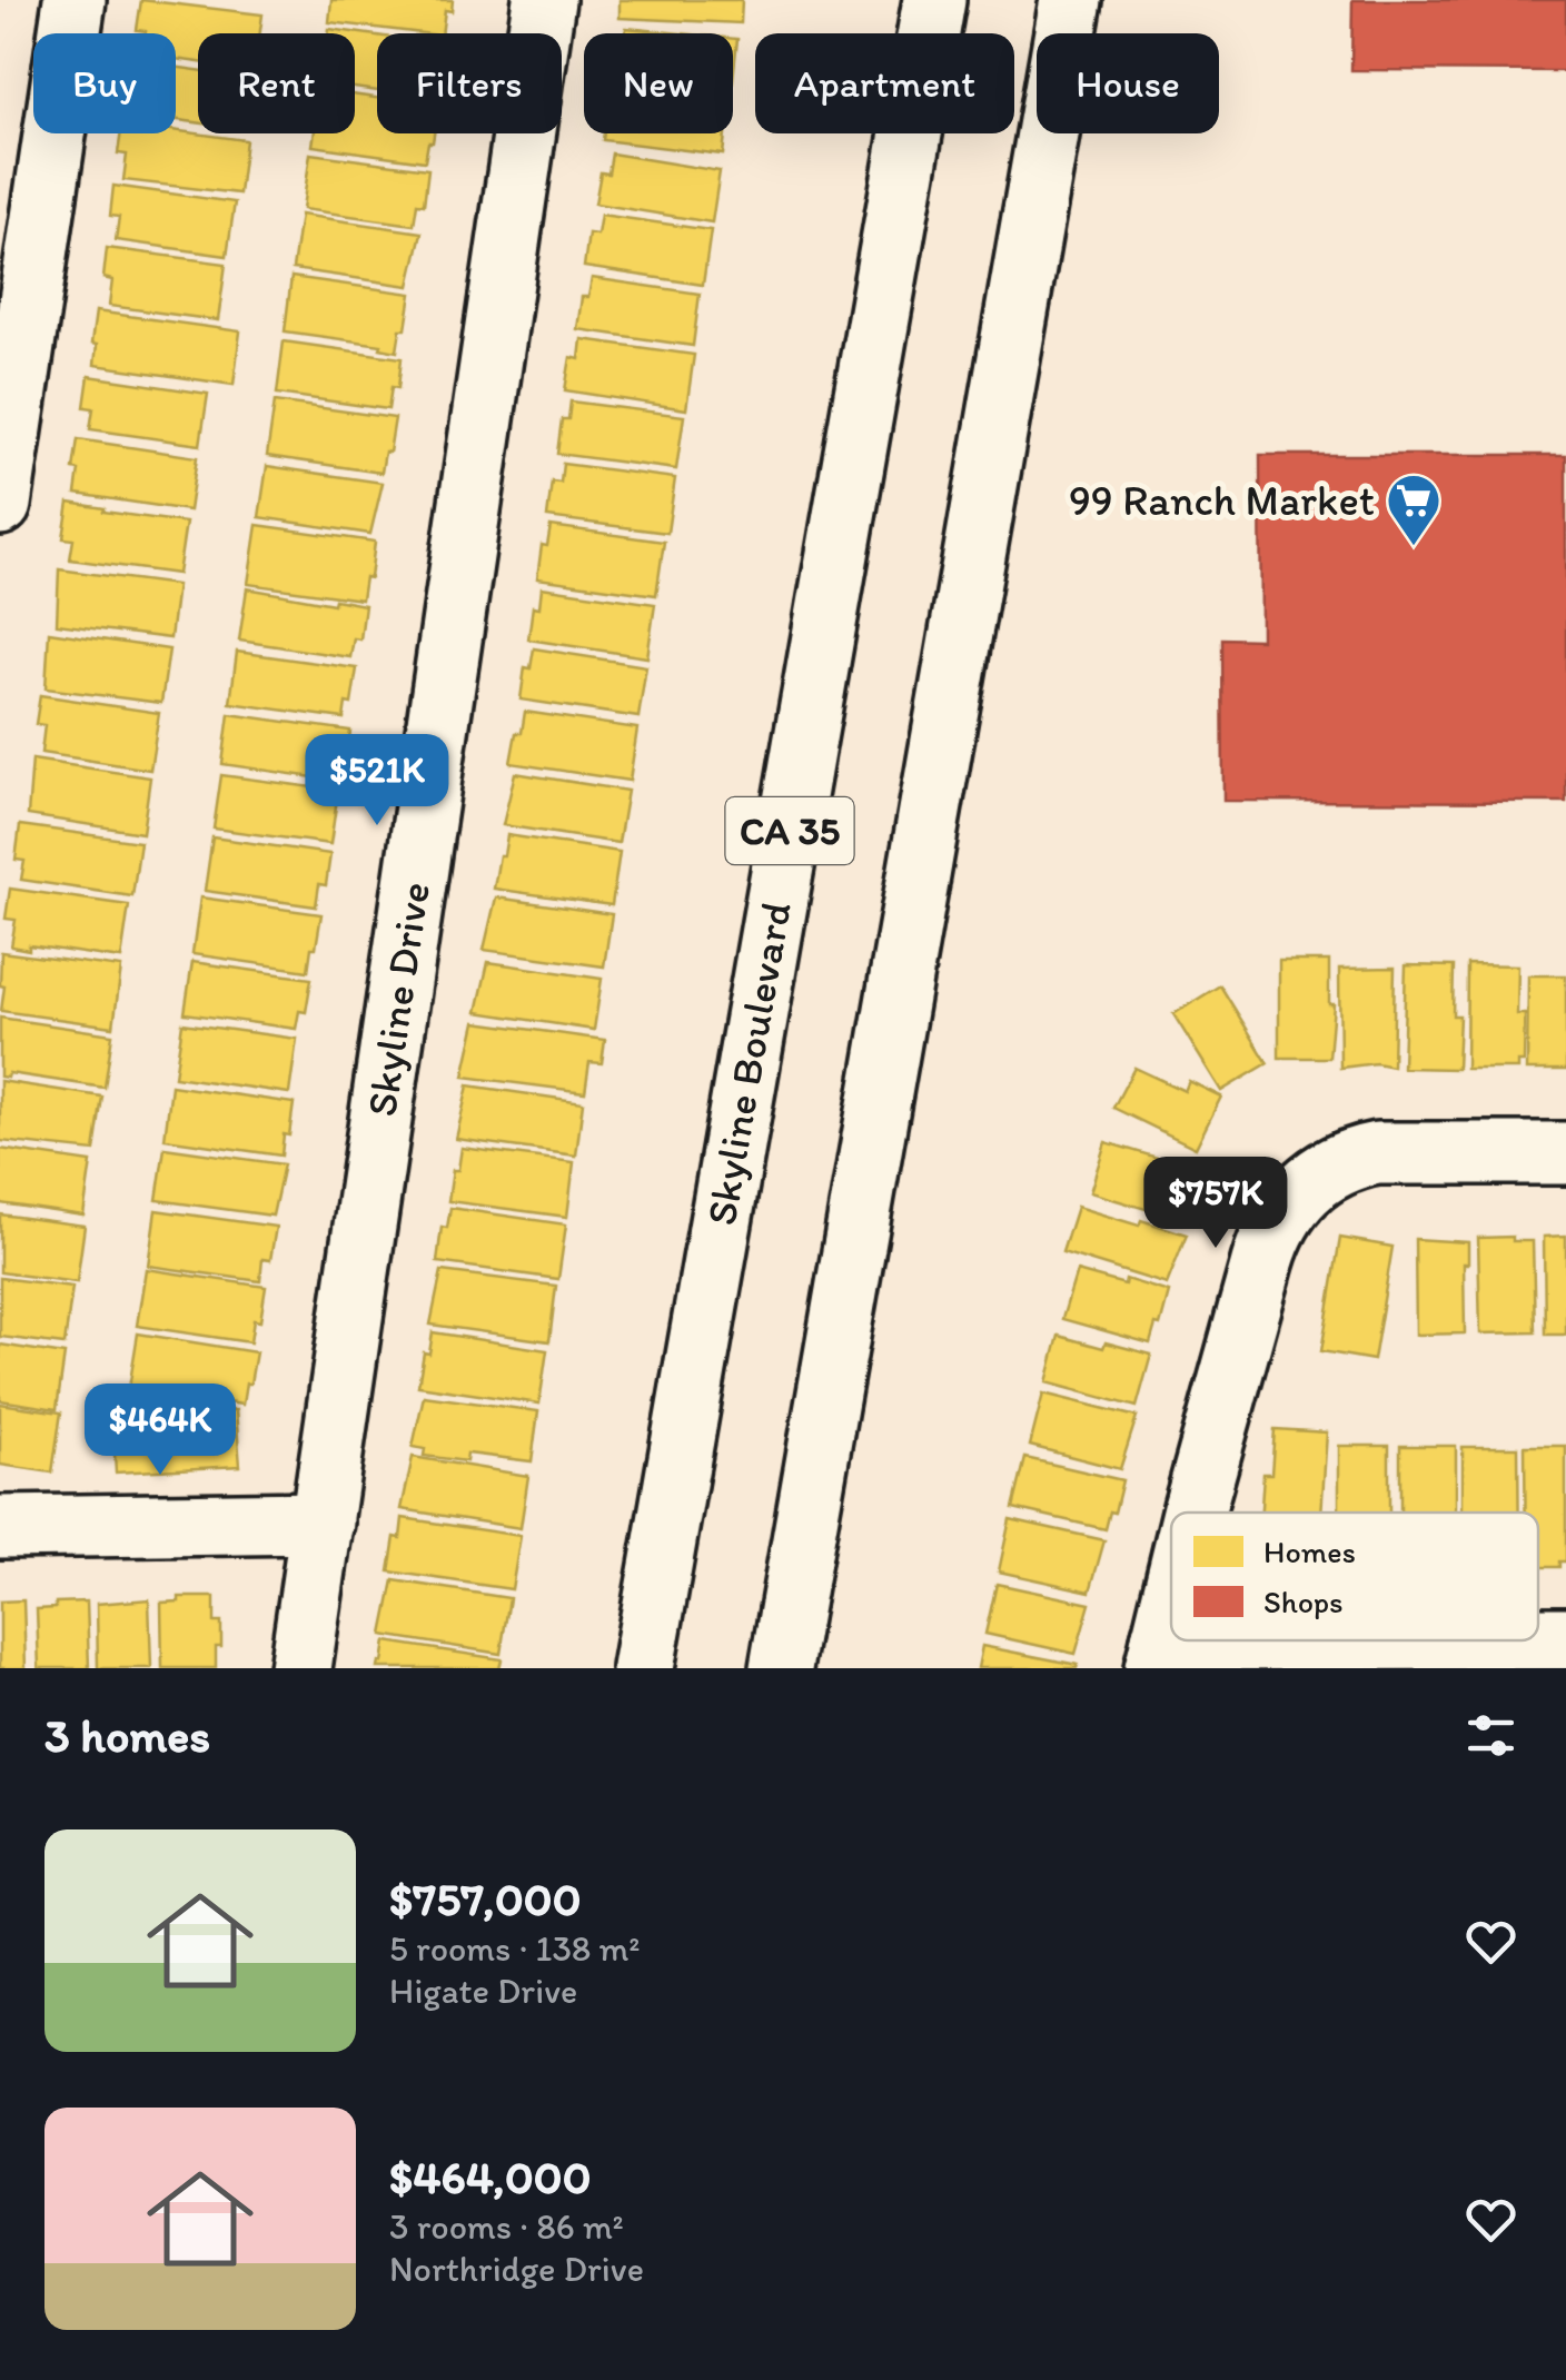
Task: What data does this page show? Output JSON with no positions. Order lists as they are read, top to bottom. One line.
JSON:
{"streets":{"street":["CA 35","Skyline Drive","Skyline Boulevard"]},"places":{"supermarket":["99 Ranch Market"]},"legend":["Homes","Shops"],"page":{"chip":["Buy","Rent","Filters","New","Apartment","House"],"price":["$521K","$757K","$464K"],"heading":"3 homes","list":[{"name":"$757,000","note":"5 rooms · 138 m² · Higate Drive"},{"name":"$464,000","note":"3 rooms · 86 m² · Northridge Drive"}]}}
